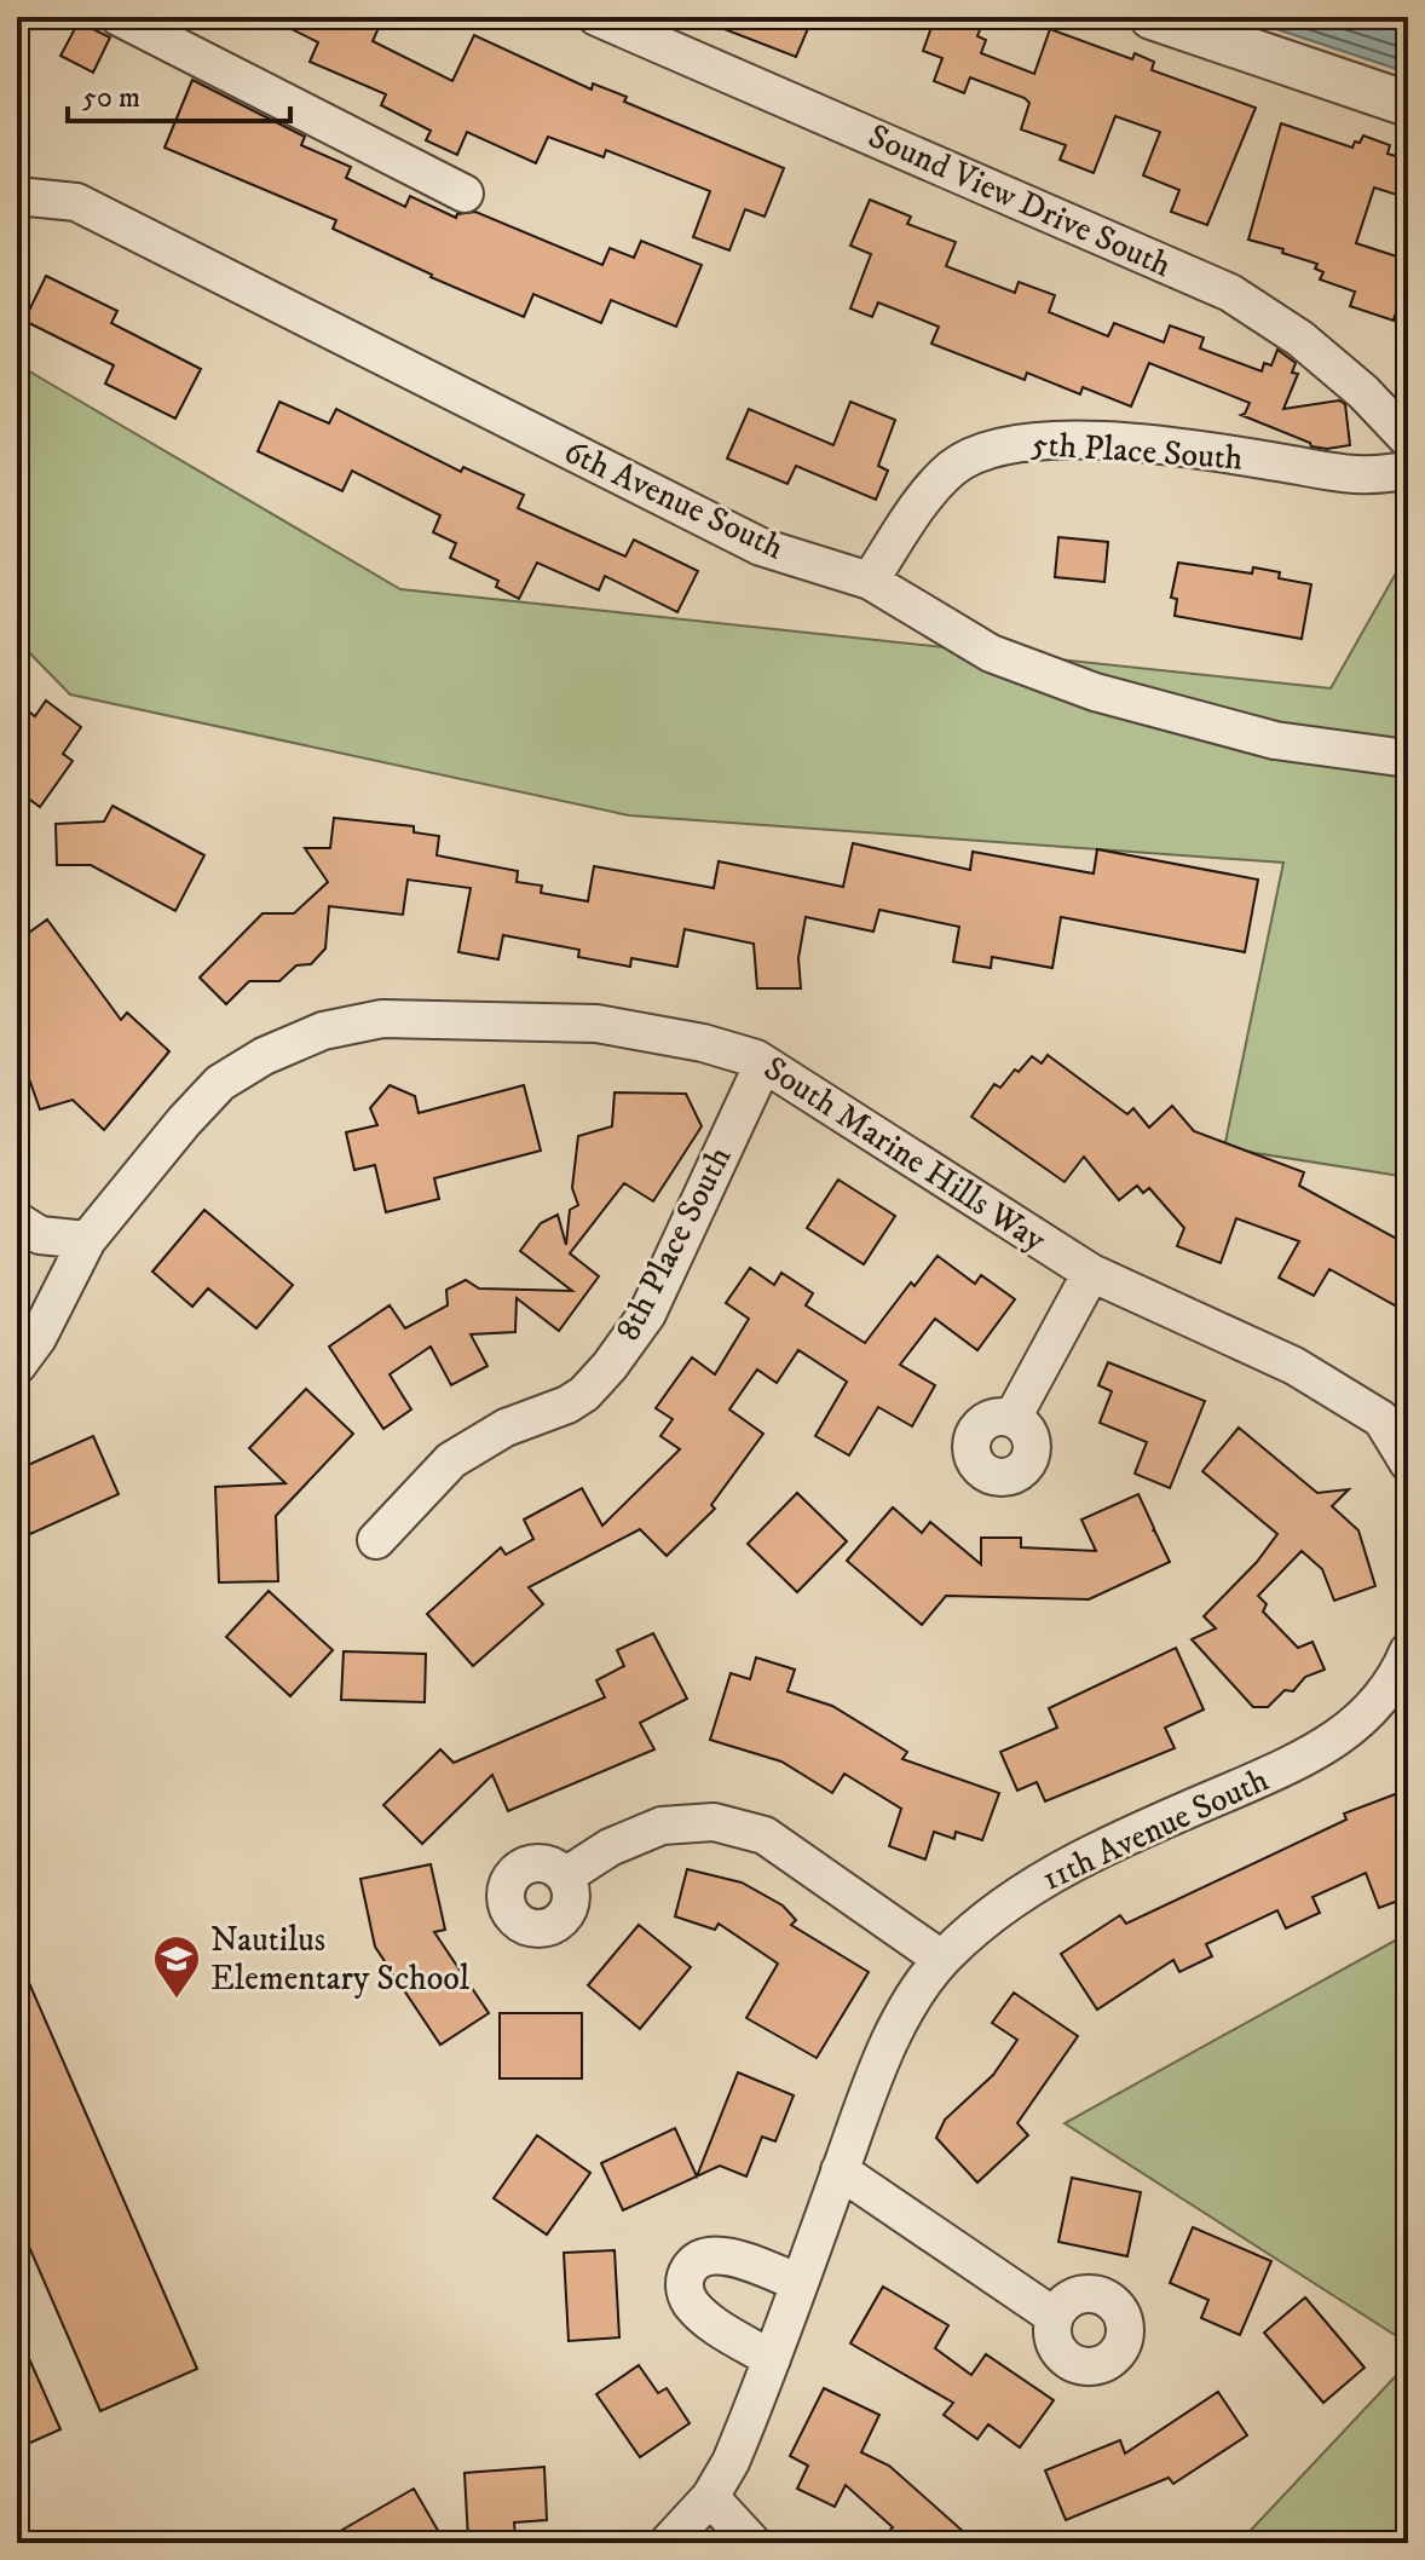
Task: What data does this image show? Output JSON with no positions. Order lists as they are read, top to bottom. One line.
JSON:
{"streets":{"street":["Sound View Drive South","5th Place South","6th Avenue South","South Marine Hills Way","8th Place South","11th Avenue South"]},"crossings":[["5th Place South","6th Avenue South"],["South Marine Hills Way","8th Place South"]],"places":{"school or university":["Nautilus Elementary School"]},"scale_bar":"50 m"}
